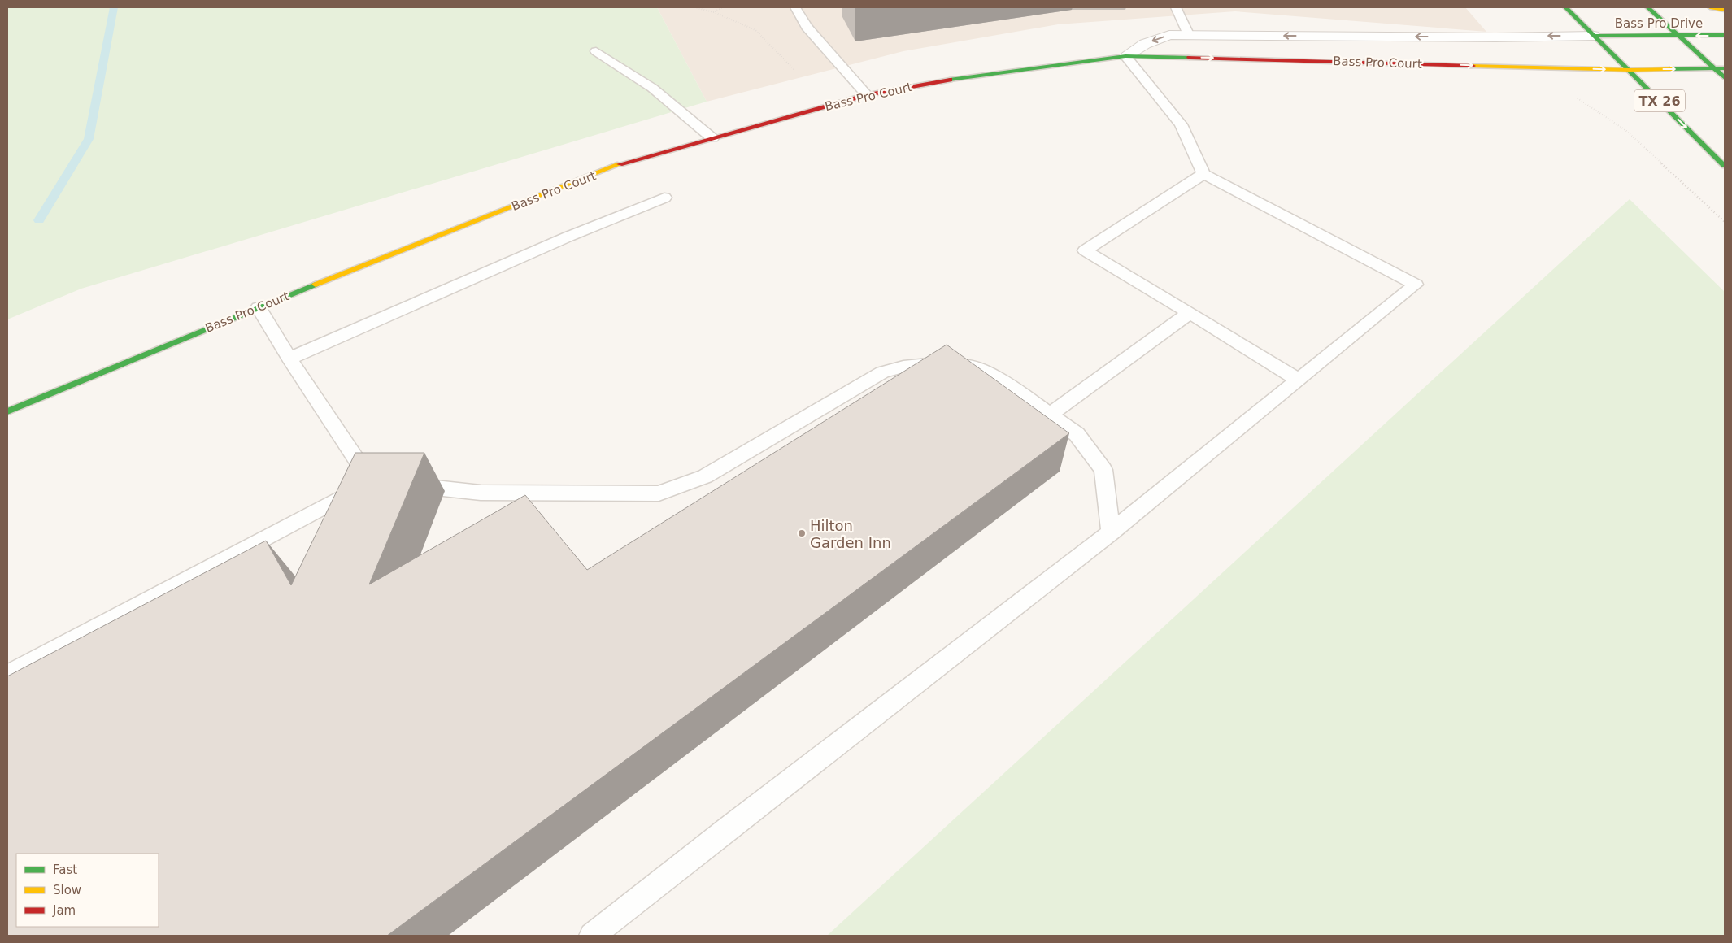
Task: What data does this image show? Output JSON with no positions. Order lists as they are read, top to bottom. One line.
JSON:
{"streets":{"street":["Bass Pro Drive","Bass Pro Court","TX 26"]},"crossings":[["Bass Pro Drive","Bass Pro Court"],["Bass Pro Drive","TX 26"],["Bass Pro Court","TX 26"]],"places":["Hilton Garden Inn"],"legend":["Fast","Slow","Jam"]}
